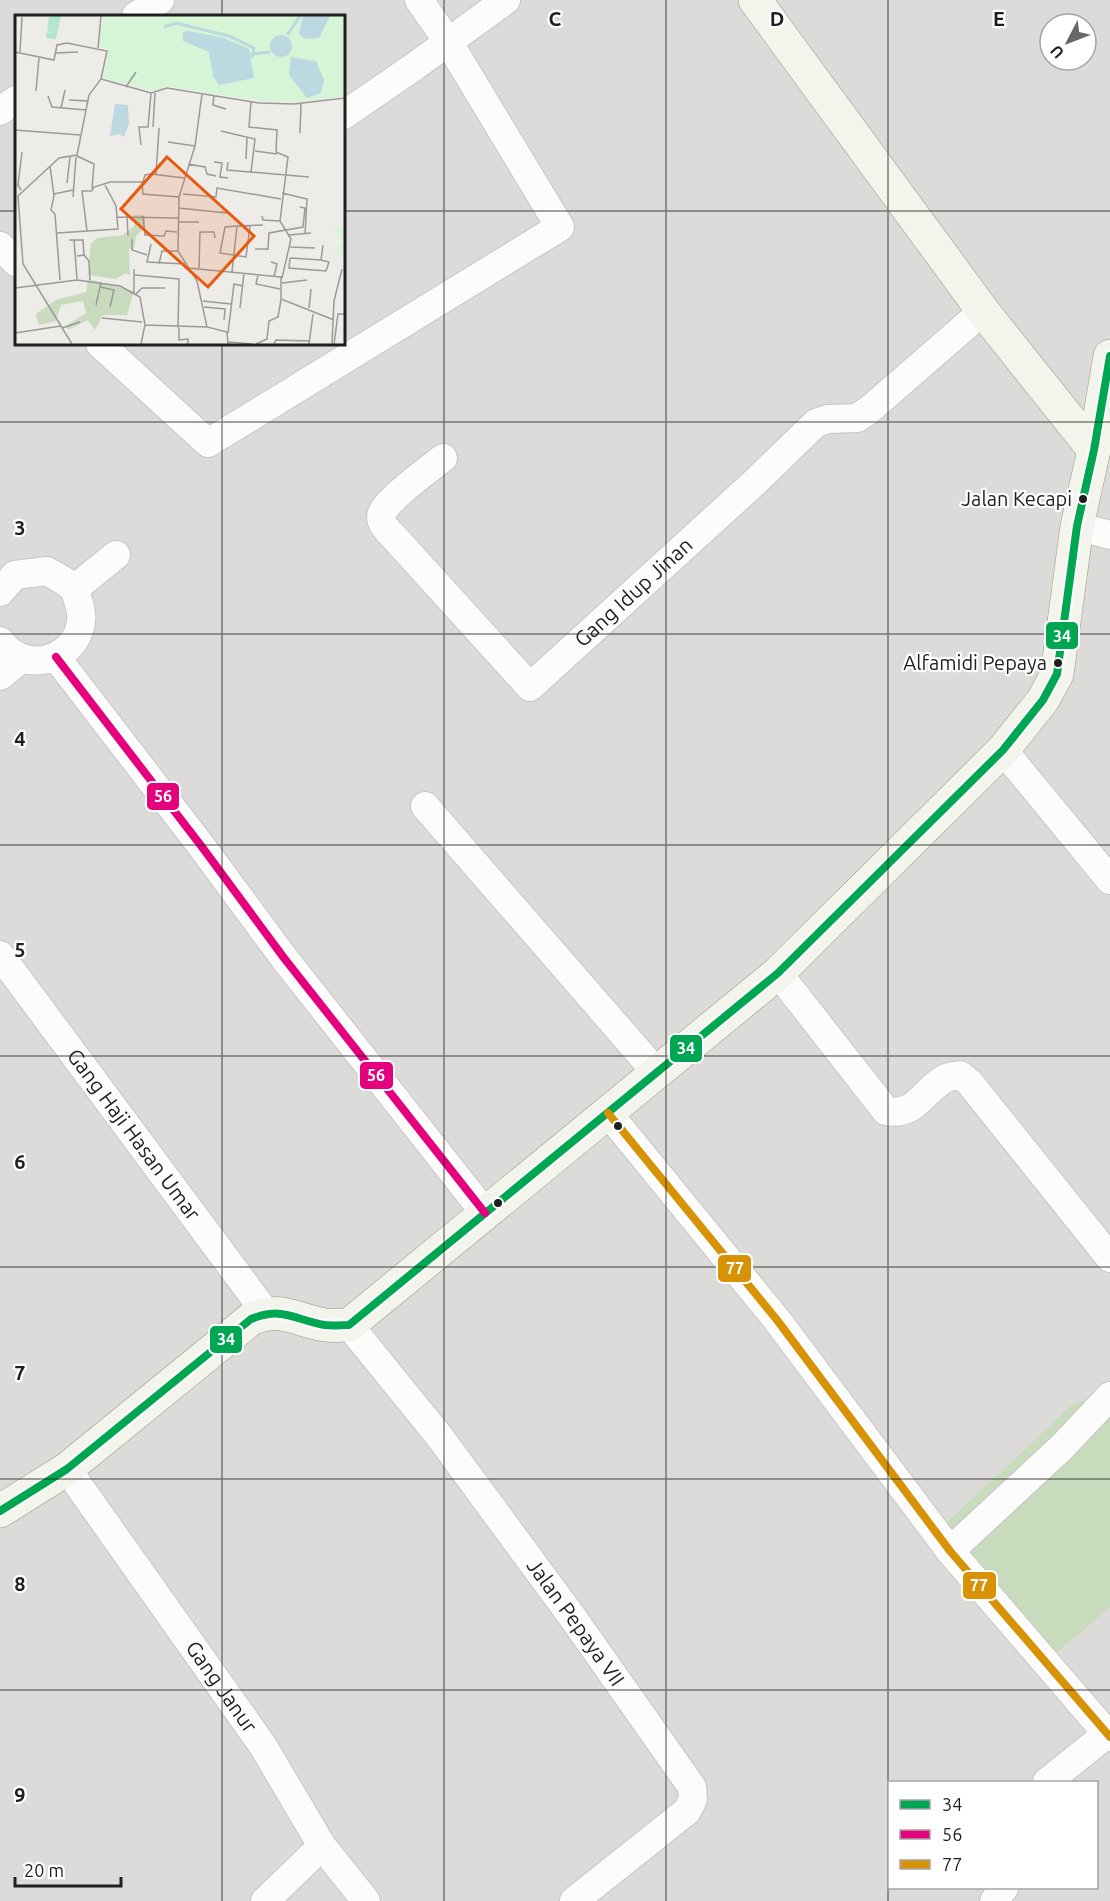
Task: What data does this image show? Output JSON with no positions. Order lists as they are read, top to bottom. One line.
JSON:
{"streets":{"street":["Gang Idup Jinan","Gang Haji Hasan Umar","Jalan Pepaya VII","Gang Janur"]},"places":["Jalan Kecapi","Alfamidi Pepaya"],"lines":["transit line 34","transit line 56","transit line 77"],"legend":["34","56","77"],"scale_bar":"20 m","north":"bottom left","grid":{"columns":["C","D","E"],"rows":["3","4","5","6","7","8","9"]}}
